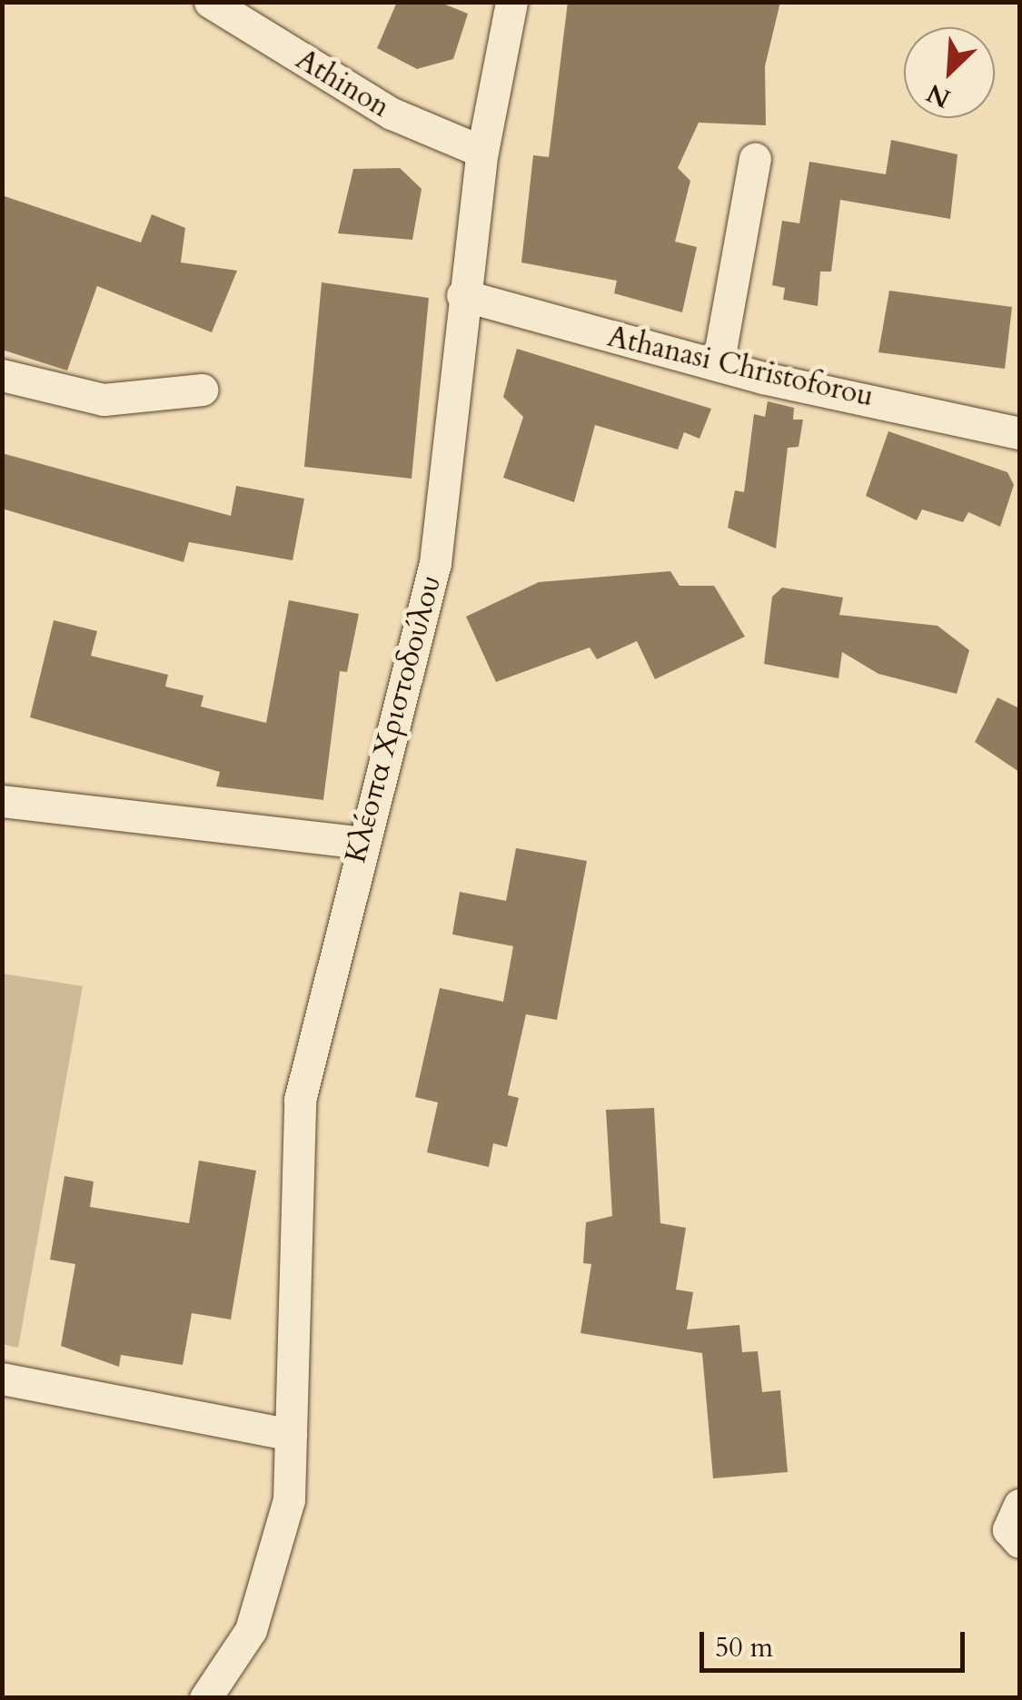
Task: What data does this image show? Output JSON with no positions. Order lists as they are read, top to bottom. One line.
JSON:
{"streets":{"street":["Athinon","Athanasi Christoforou","Κλέοπα Χριστοδούλου"]},"crossings":[["Athinon","Κλέοπα Χριστοδούλου"],["Athanasi Christoforou","Κλέοπα Χριστοδούλου"]],"scale_bar":"50 m","north":"bottom left"}
